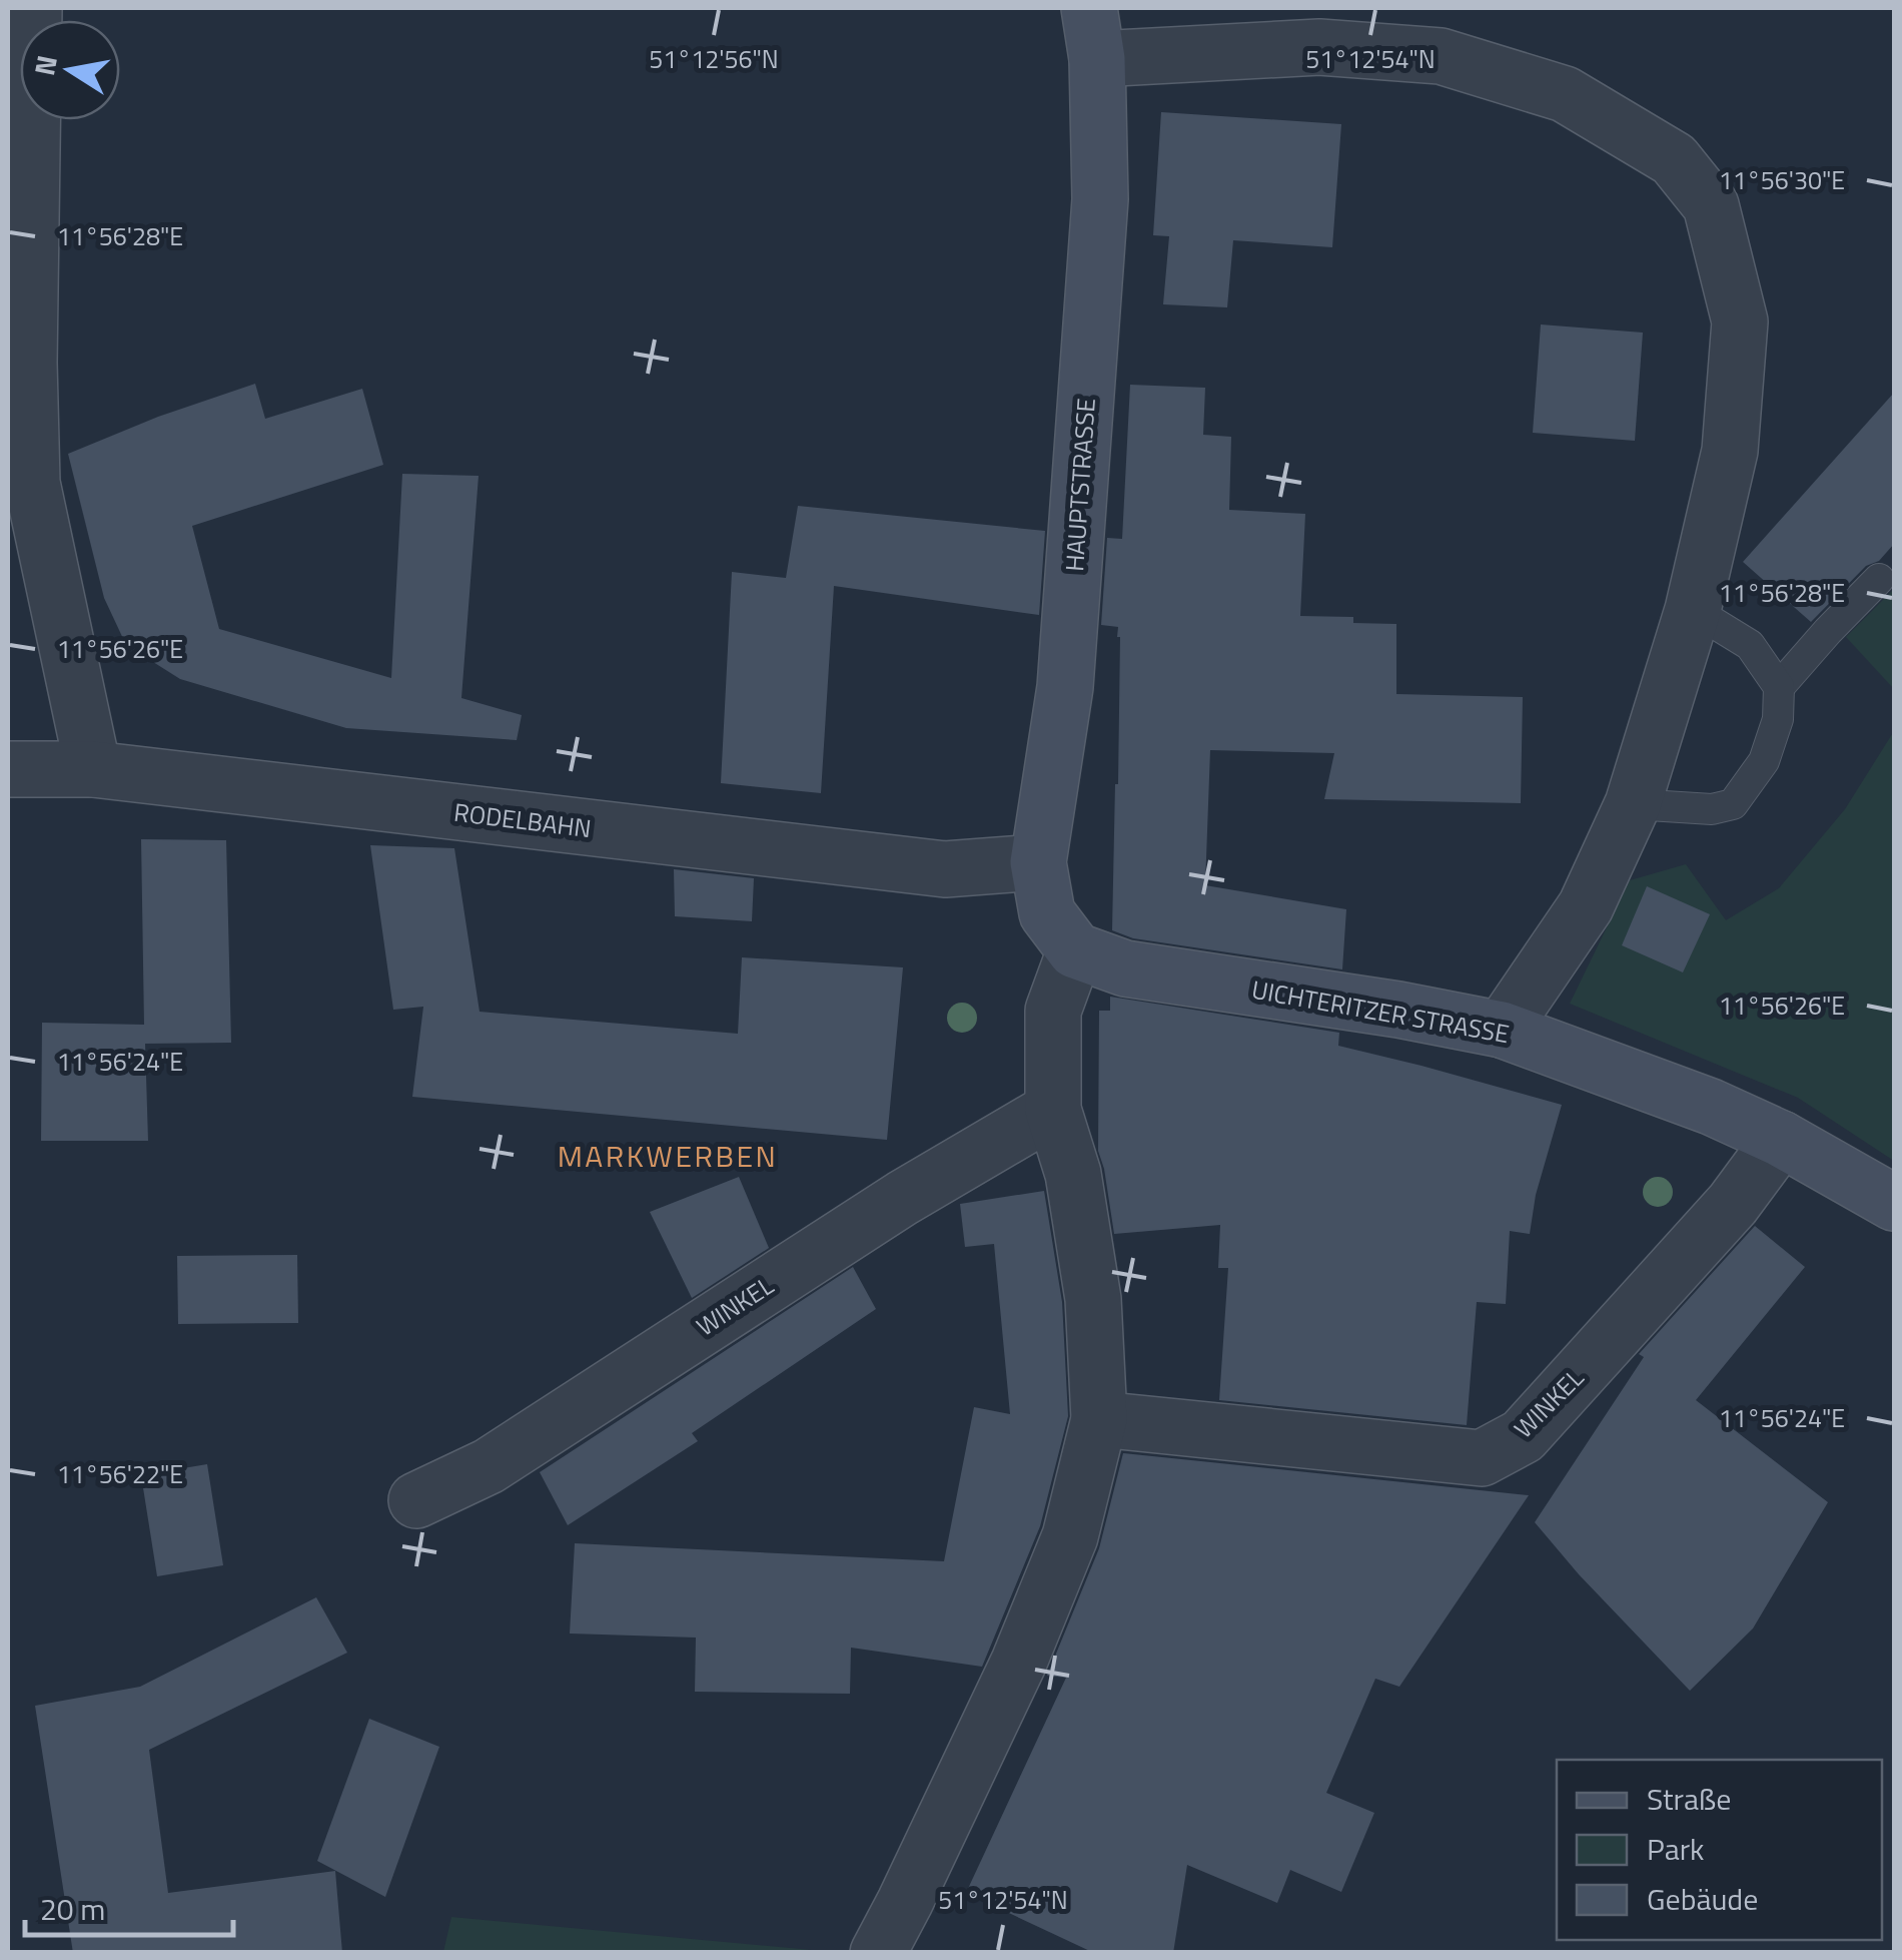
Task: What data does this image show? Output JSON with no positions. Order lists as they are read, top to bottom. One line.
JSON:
{"streets":{"main road":["HAUPTSTRASSE","UICHTERITZER STRASSE"],"street":["RODELBAHN","WINKEL"]},"crossings":[["HAUPTSTRASSE","RODELBAHN"],["HAUPTSTRASSE","UICHTERITZER STRASSE"],["UICHTERITZER STRASSE","WINKEL"]],"districts":["MARKWERBEN"],"legend":["Straße","Park","Gebäude"],"scale_bar":"20 m","north":"left","coordinates":["51°12'56\"N","51°12'54\"N","11°56'30\"E","11°56'28\"E","11°56'26\"E","11°56'24\"E","11°56'22\"E"]}
